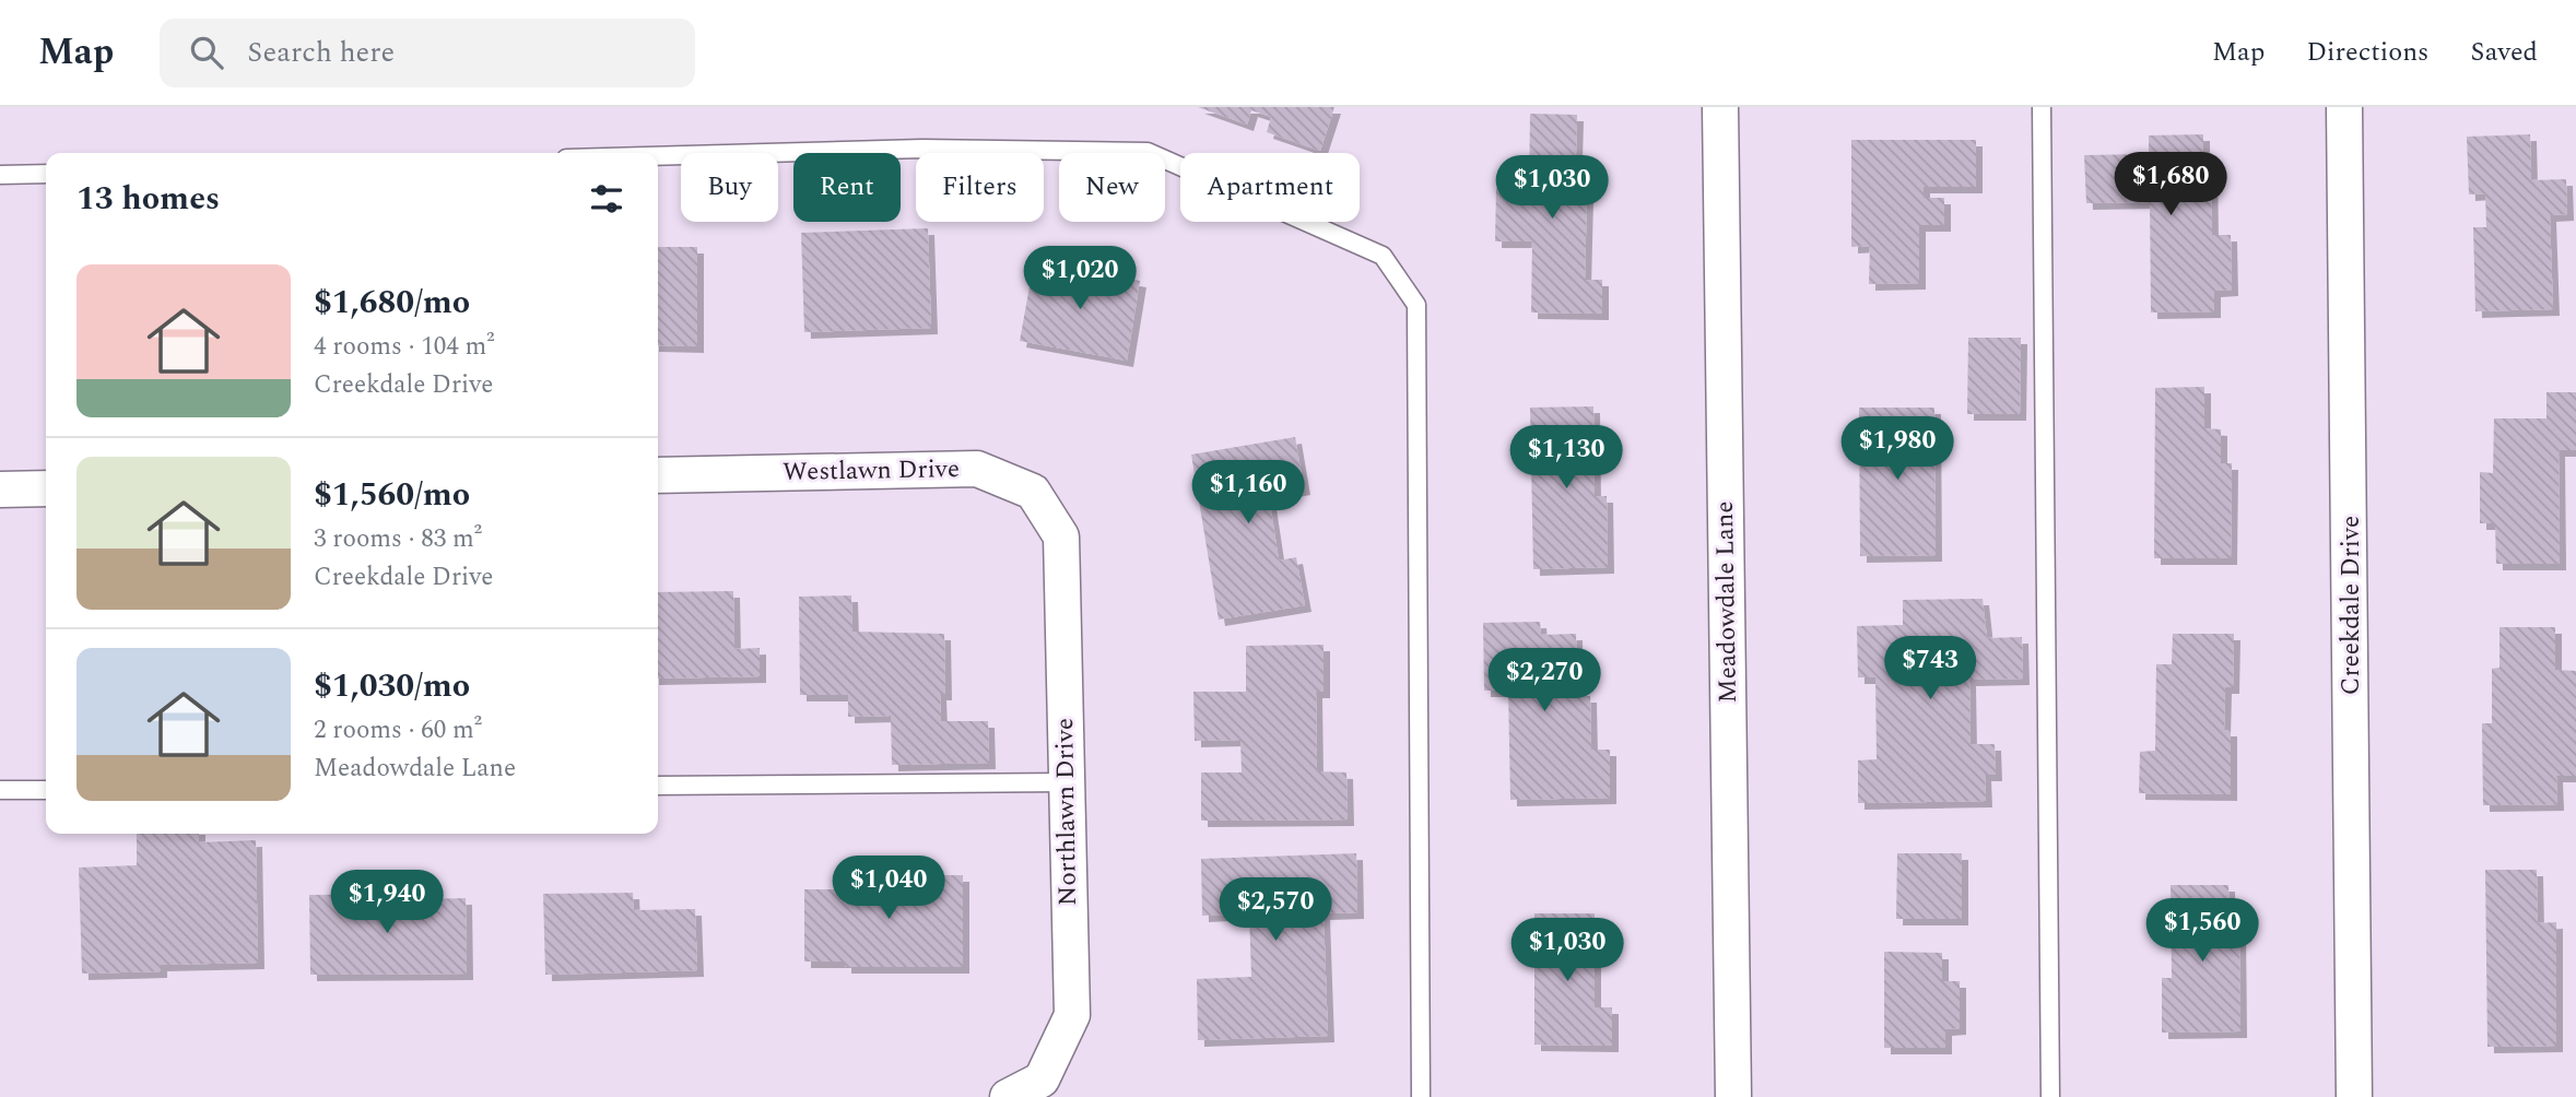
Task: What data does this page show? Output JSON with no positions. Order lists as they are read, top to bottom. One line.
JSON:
{"streets":{"street":["Westlawn Drive","Meadowdale Lane","Creekdale Drive","Northlawn Drive"]},"crossings":[["Westlawn Drive","Northlawn Drive"]],"page":{"header":"Map","search":"Search here","nav":["Map","Directions","Saved"],"price":["$1,680","$1,030","$1,020","$1,980","$1,130","$1,160","$743","$2,270","$1,040","$1,940","$2,570","$1,560","$1,030"],"chip":["Buy","Rent","Filters","New","Apartment"],"heading":"13 homes","list":[{"name":"$1,680/mo","note":"4 rooms · 104 m² · Creekdale Drive"},{"name":"$1,560/mo","note":"3 rooms · 83 m² · Creekdale Drive"},{"name":"$1,030/mo","note":"2 rooms · 60 m² · Meadowdale Lane"}]}}
